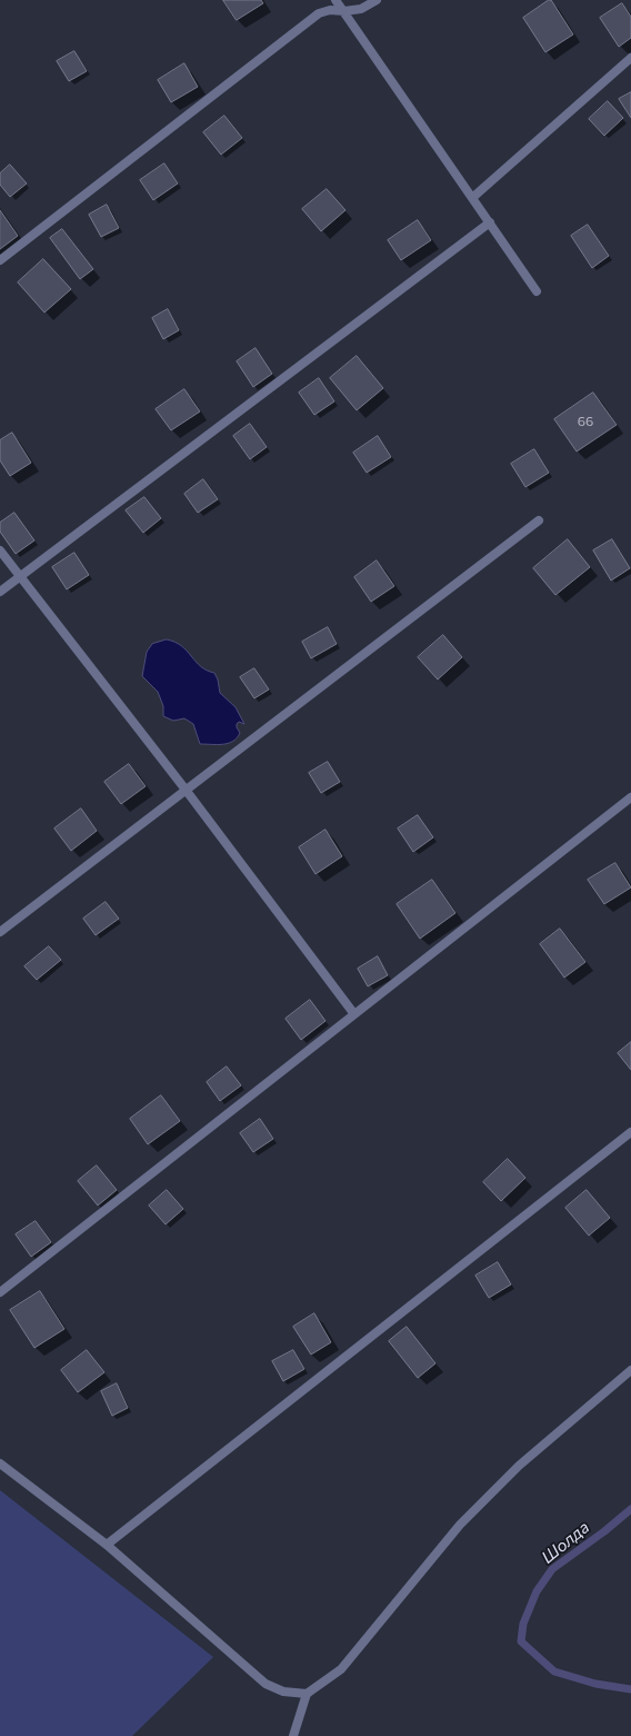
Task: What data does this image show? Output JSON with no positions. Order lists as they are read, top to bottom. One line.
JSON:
{"water":["Шолда"],"house_numbers":["66"]}
